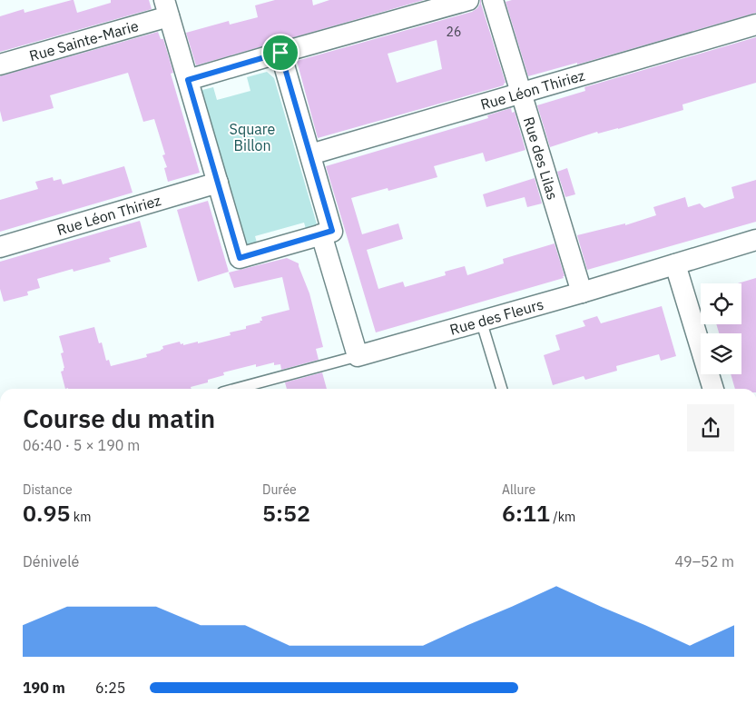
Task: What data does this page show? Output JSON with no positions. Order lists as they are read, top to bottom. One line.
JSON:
{"streets":{"street":["Rue Sainte-Marie","Rue Léon Thiriez","Rue des Lilas","Rue des Fleurs"]},"crossings":[["Rue Léon Thiriez","Rue des Lilas"],["Rue des Lilas","Rue des Fleurs"]],"parks":["Square Billon"],"house_numbers":["26"],"page":{"heading":["Course du matin","06:40 · 5 × 190 m"],"stats":[["Distance","0.95 km"],["Durée","5:52"],["Allure","6:11 /km"]],"chart":["Dénivelé","49–52 m"],"list":[{"name":"190 m","note":"6:25"}]}}
